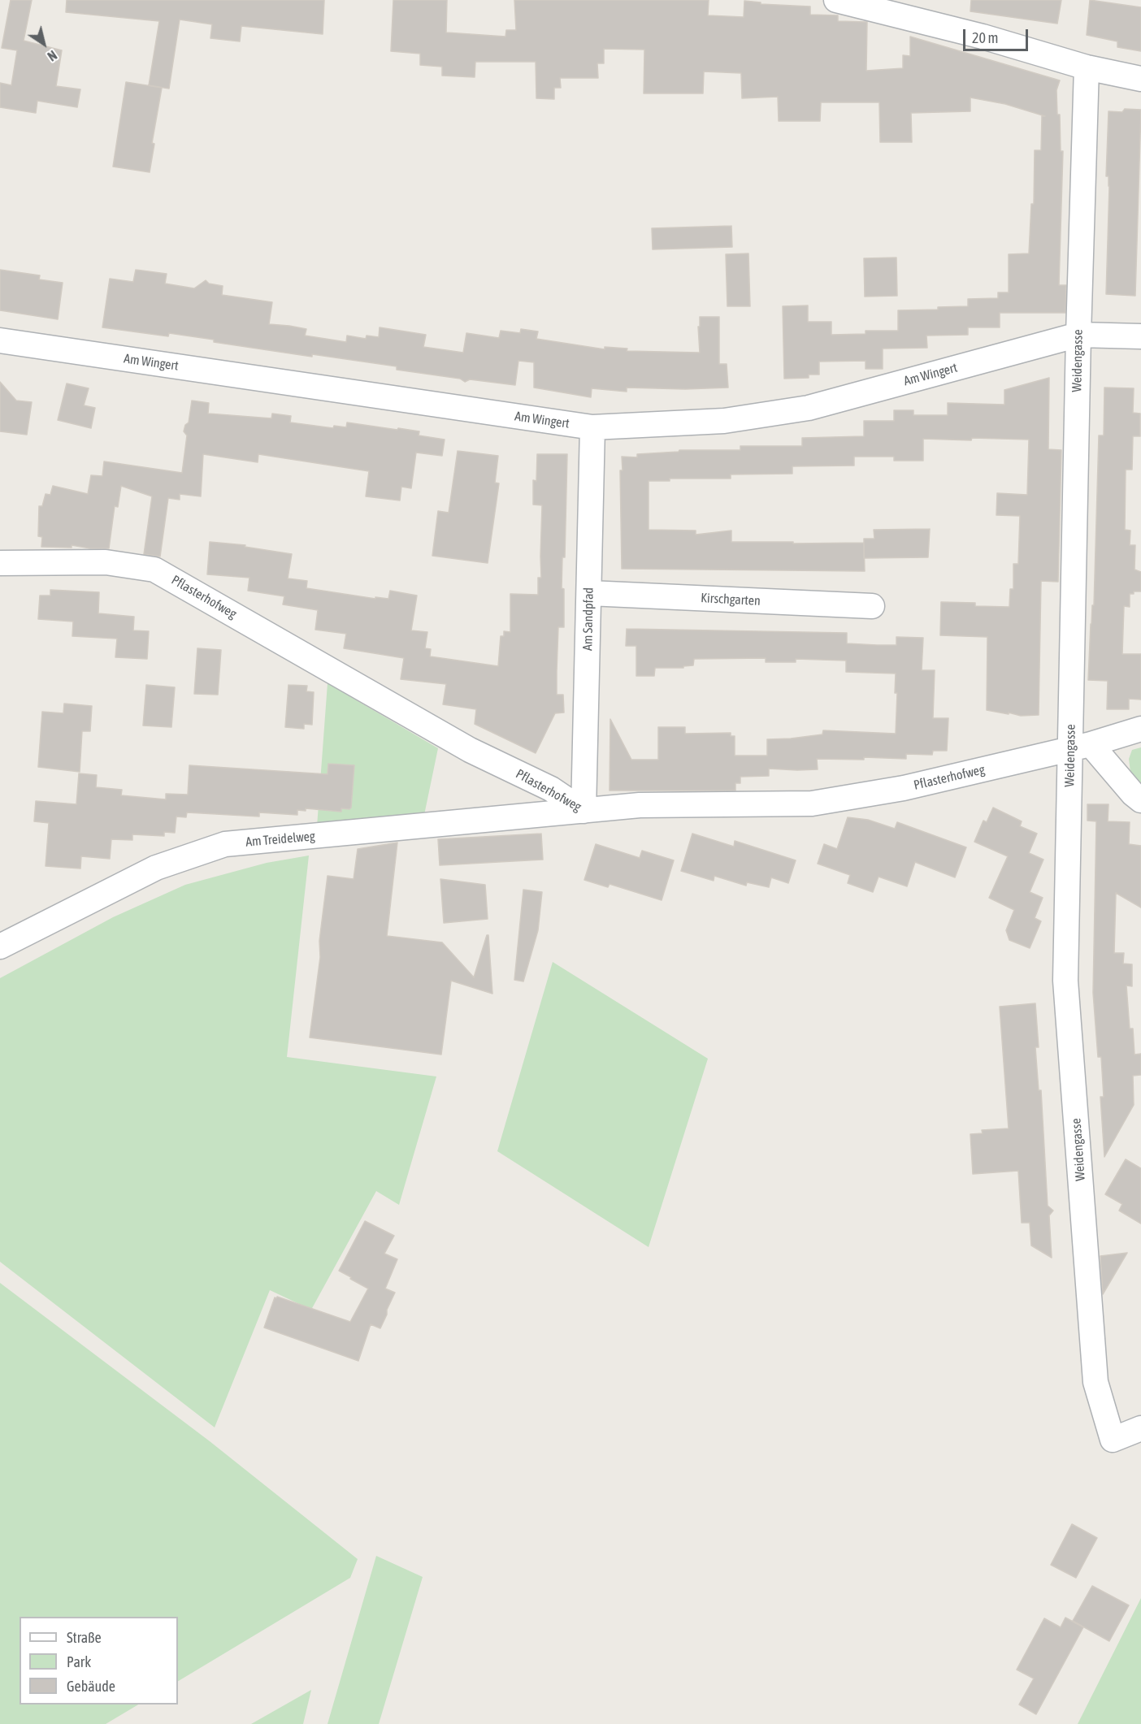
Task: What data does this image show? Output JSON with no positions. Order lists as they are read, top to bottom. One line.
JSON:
{"streets":{"street":["Weidengasse","Am Wingert","Pflasterhofweg","Kirschgarten","Am Sandpfad","Am Treidelweg"]},"crossings":[["Weidengasse","Am Wingert"],["Weidengasse","Pflasterhofweg"],["Am Wingert","Am Sandpfad"],["Pflasterhofweg","Am Sandpfad"],["Pflasterhofweg","Am Treidelweg"],["Kirschgarten","Am Sandpfad"],["Am Sandpfad","Am Treidelweg"]],"legend":["Straße","Park","Gebäude"],"scale_bar":"20 m","north":"bottom right"}
